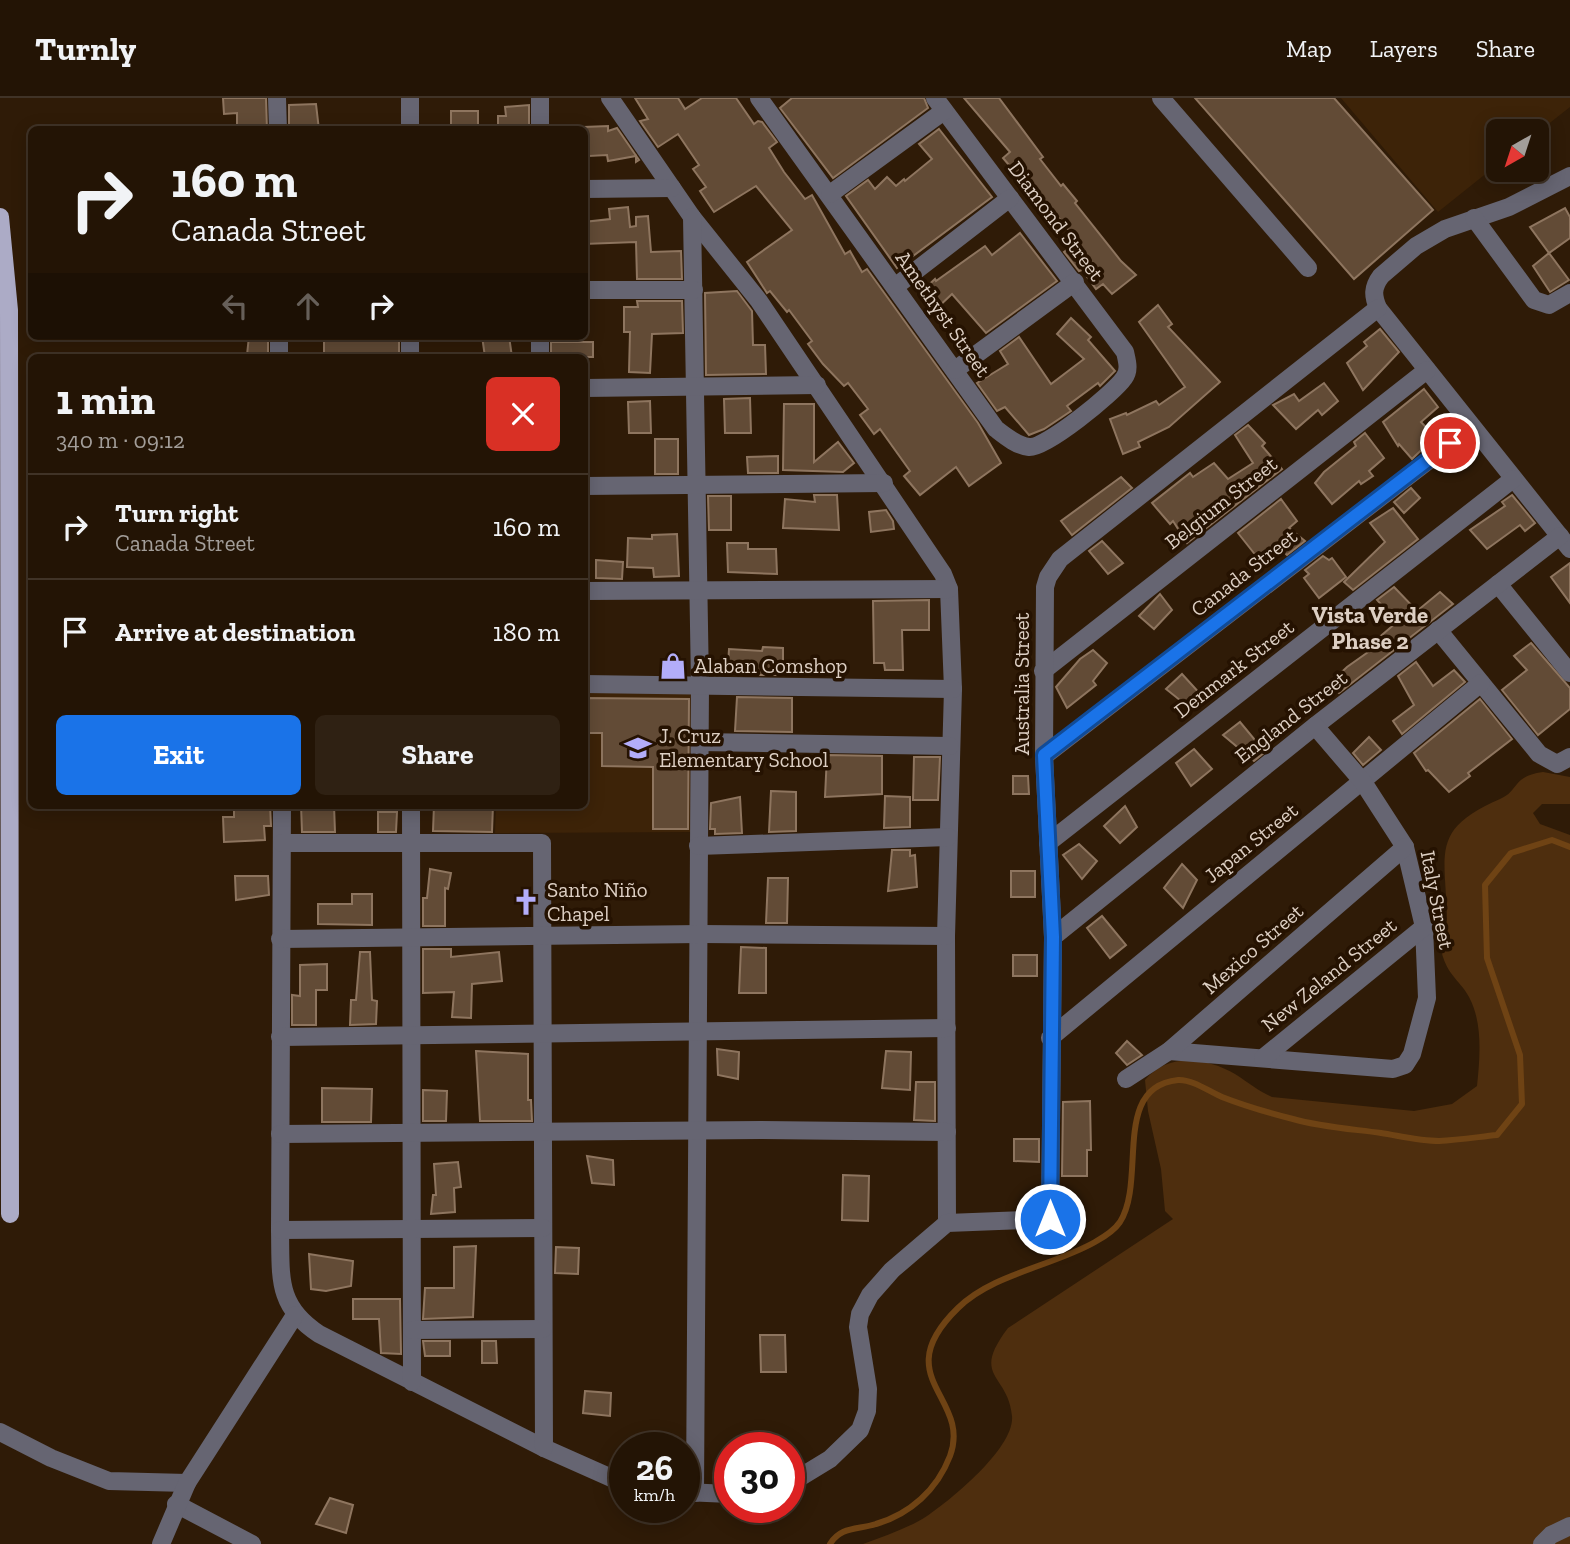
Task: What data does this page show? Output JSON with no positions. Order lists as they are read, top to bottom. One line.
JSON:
{"streets":{"street":["Diamond Street","Amethyst Street","Belgium Street","Canada Street","Denmark Street","Australia Street","England Street","Japan Street","Italy Street","Mexico Street","New Zeland Street"]},"crossings":[["Diamond Street","Amethyst Street"],["Belgium Street","Australia Street"],["Canada Street","Australia Street"],["Denmark Street","Australia Street"],["Australia Street","England Street"],["Australia Street","Japan Street"],["England Street","Italy Street"],["Japan Street","Italy Street"],["Italy Street","Mexico Street"],["Italy Street","New Zeland Street"]],"districts":["Vista Verde Phase 2"],"places":{"shop":["Alaban Comshop"],"school or university":["J. Cruz Elementary School"],"church":["Santo Niño Chapel"]},"north":"bottom left","page":{"header":"Turnly","nav":["Map","Layers","Share"],"turn":["160 m","Canada Street"],"heading":["1 min","340 m · 09:12"],"list":[{"name":"Turn right","note":"Canada Street","value":"160 m"},{"name":"Arrive at destination","value":"180 m"}],"buttons":["Exit","Share"],"speed":"26 km/h","limit":"30"}}
